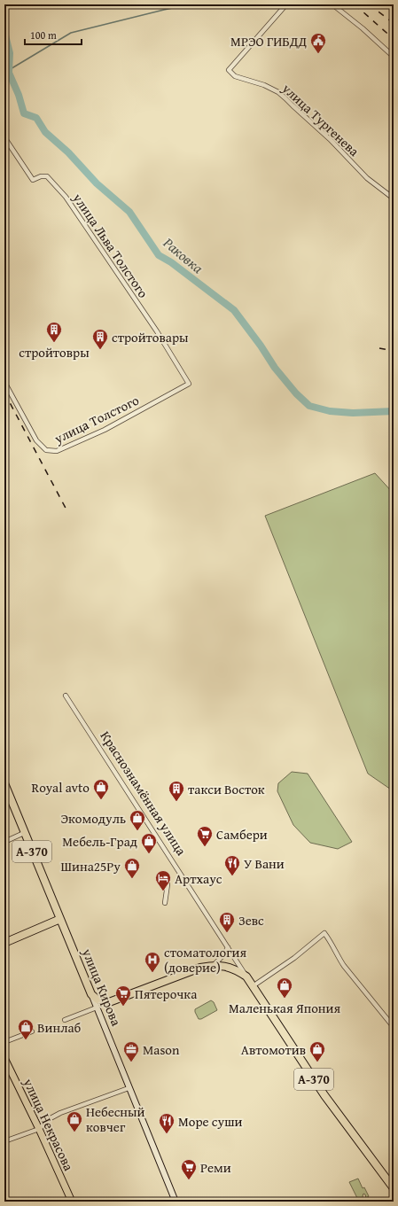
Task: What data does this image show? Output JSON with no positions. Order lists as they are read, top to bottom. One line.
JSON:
{"streets":{"highway":["Краснознамённая улица","А-370","улица Кирова"],"main road":["улица Некрасова"],"street":["улица Тургенева","улица Льва Толстого","улица Толстого"]},"crossings":[["улица Льва Толстого","улица Толстого"],["Краснознамённая улица","А-370"]],"water":["Раковка"],"places":{"public building":["МРЭО ГИБДД"],"building":["стройтовры","стройтовары","такси Восток","Зевс"],"shop":["Royal avto","Экомодуль","Мебель-Град","Шина25Ру","Маленькая Япония","Винлаб","Автомотив","Небесный ковчег"],"supermarket":["Самбери","Пятерочка","Реми"],"restaurant":["У Вани","Море суши"],"hotel":["Артхаус"],"hospital":["стоматология (доверие)"],"office":["Mason"]},"scale_bar":"100 m"}
